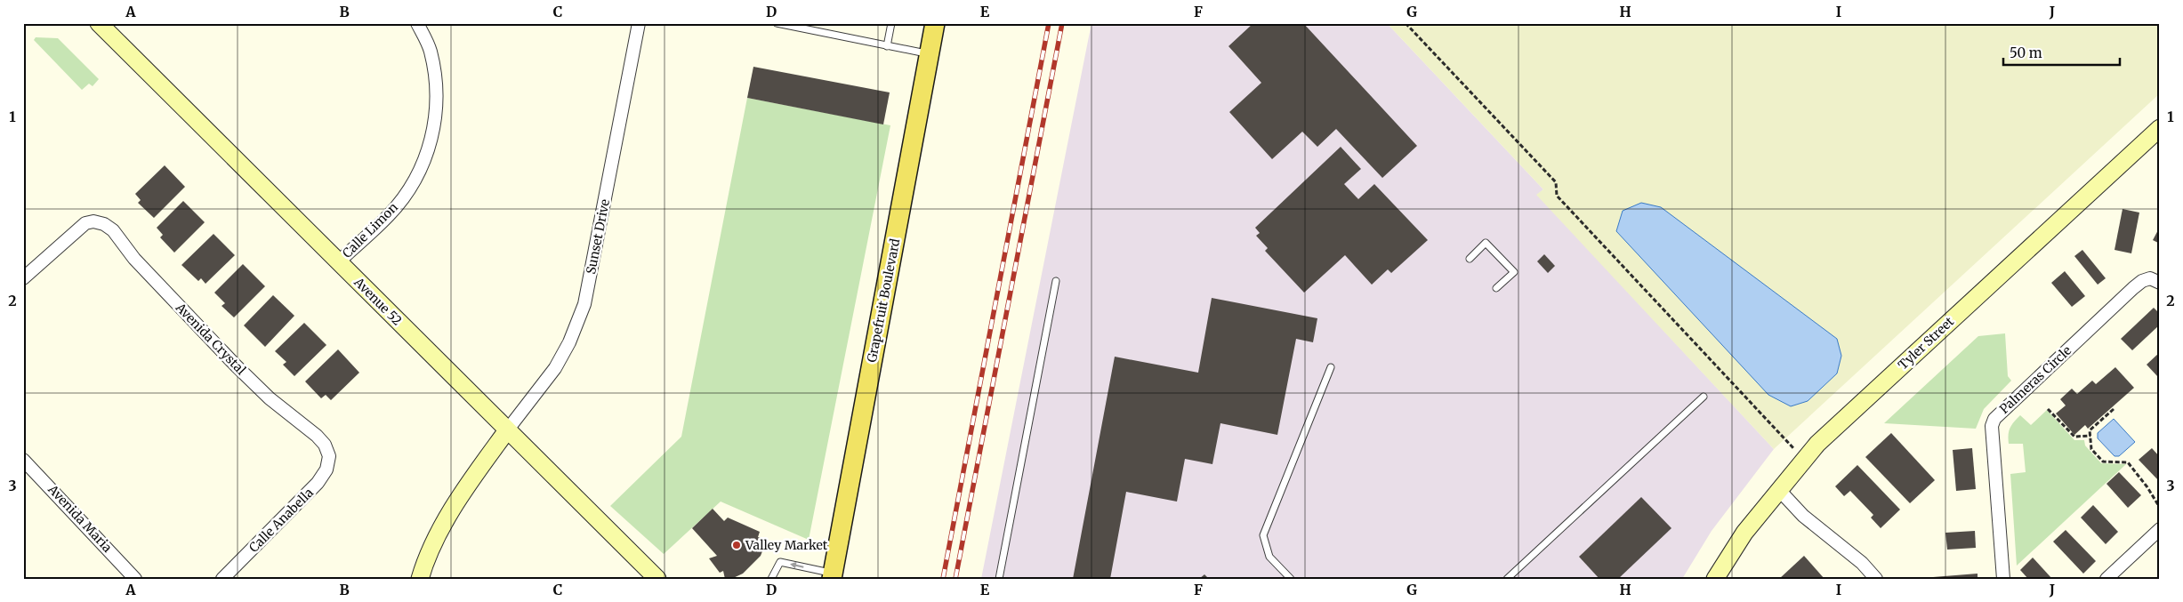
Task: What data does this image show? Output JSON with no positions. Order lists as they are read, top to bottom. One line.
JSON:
{"streets":{"main road":["Grapefruit Boulevard","Avenue 52","Tyler Street"],"street":["Calle Limon","Sunset Drive","Avenida Crystal","Palmeras Circle","Avenida Maria","Calle Anabella"]},"crossings":[["Calle Limon","Avenue 52"],["Sunset Drive","Avenue 52"],["Avenida Crystal","Calle Anabella"]],"places":["Valley Market"],"scale_bar":"50 m","grid":{"columns":["A","B","C","D","E","F","G","H","I","J"],"rows":["1","2","3"]}}
